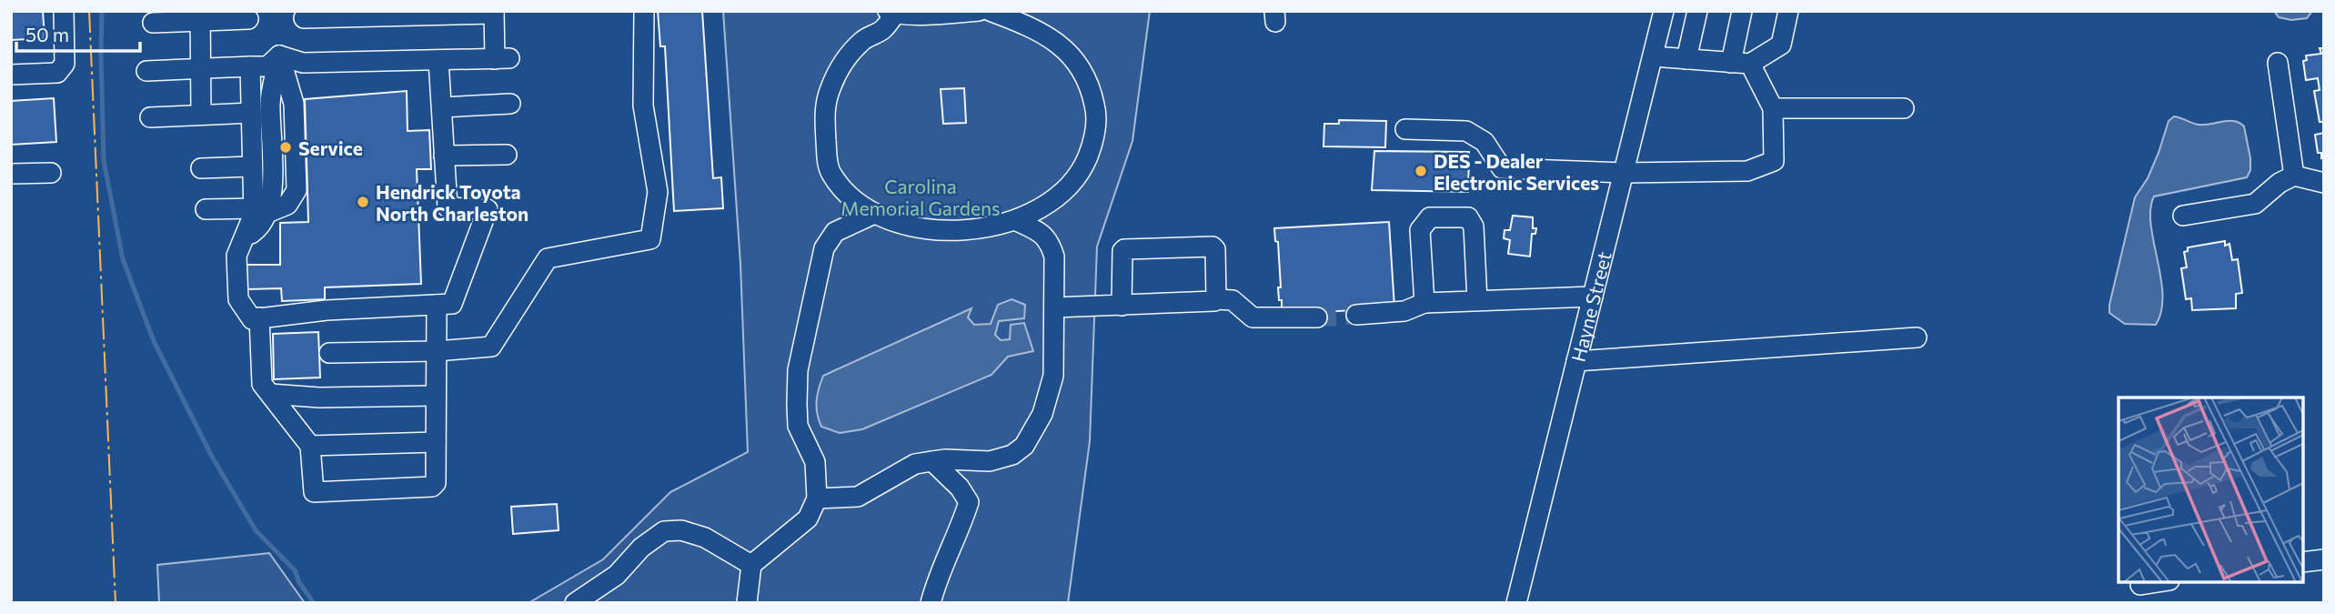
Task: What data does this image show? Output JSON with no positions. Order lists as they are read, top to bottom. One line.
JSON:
{"streets":{"street":["Hayne Street"]},"parks":["Carolina Memorial Gardens"],"places":["Service","DES - Dealer Electronic Services","Hendrick Toyota North Charleston"],"scale_bar":"50 m"}
